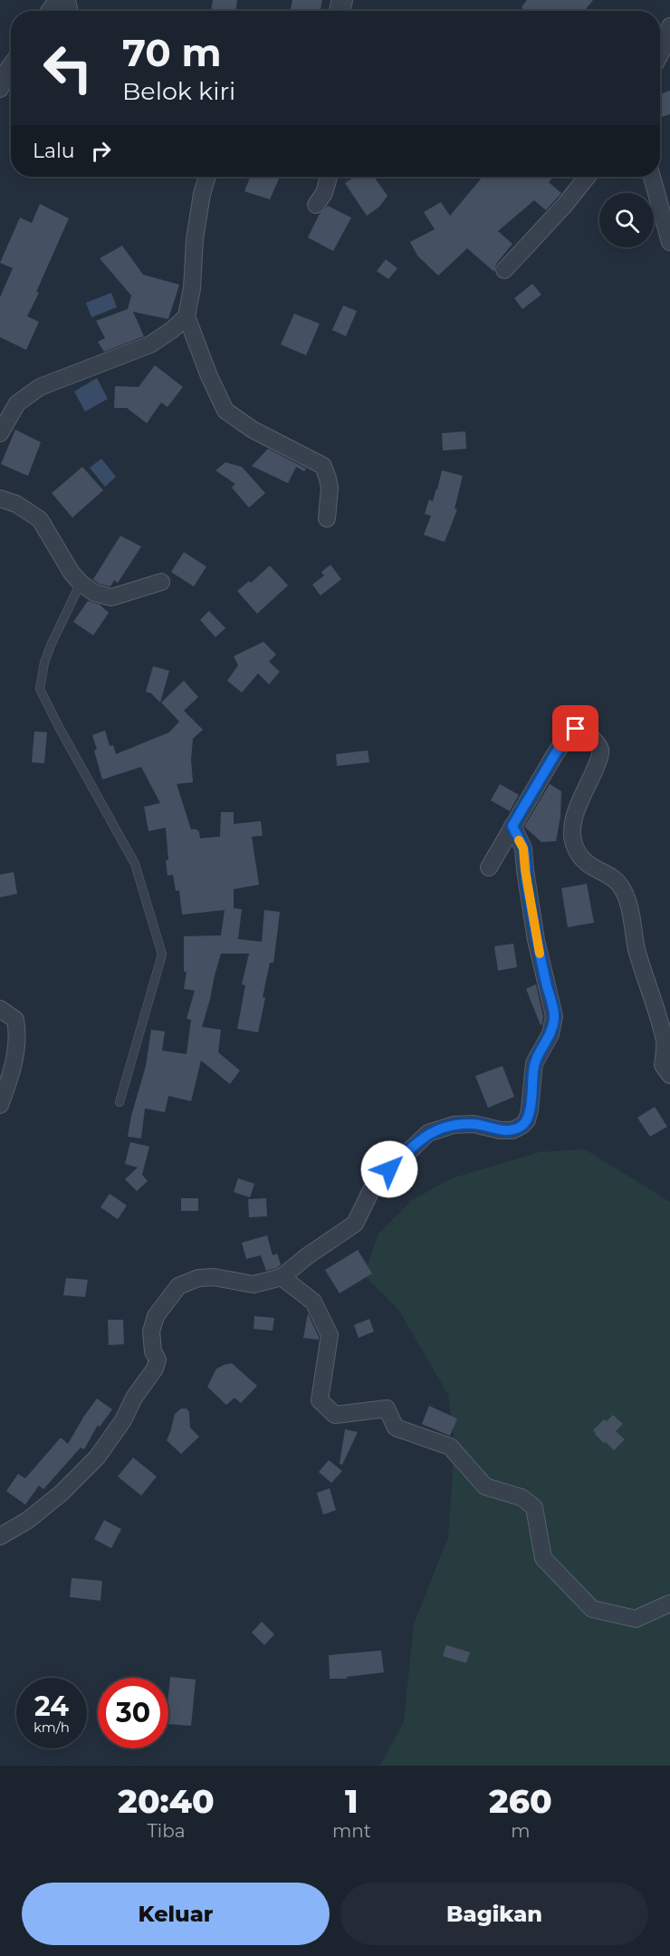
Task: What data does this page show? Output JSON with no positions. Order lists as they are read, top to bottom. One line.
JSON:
{"page":{"turn":["70 m","Belok kiri"],"then":"Lalu","speed":"24 km/h","limit":"30","eta":["20:40","Tiba","1","mnt","260","m"],"buttons":["Keluar","Bagikan"]}}
